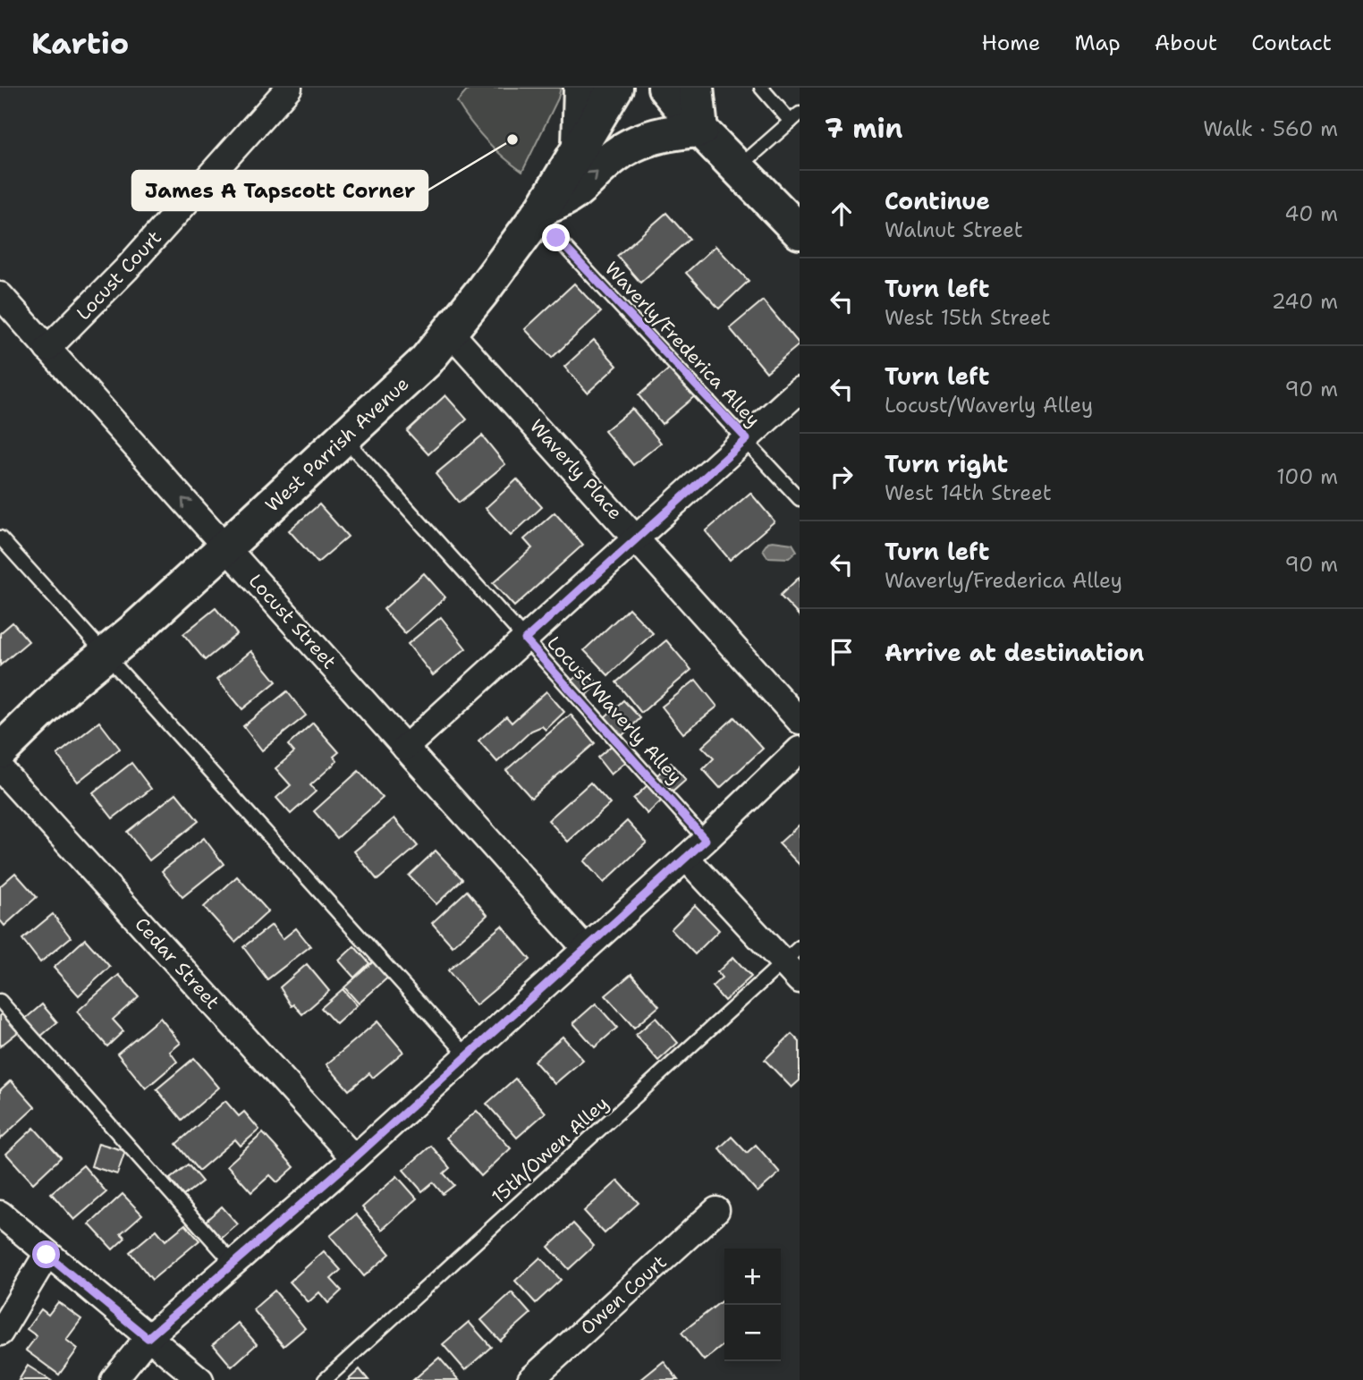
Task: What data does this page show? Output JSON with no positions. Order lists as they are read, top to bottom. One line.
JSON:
{"streets":{"main road":["West Parrish Avenue"],"street":["Locust Court","Waverly Place","Locust Street","Cedar Street","Owen Court"],"lane":["Waverly/Frederica Alley","Locust/Waverly Alley","15th/Owen Alley"]},"crossings":[["Locust Court","Locust Street"],["Waverly/Frederica Alley","West Parrish Avenue"],["West Parrish Avenue","Waverly Place"],["West Parrish Avenue","Locust Street"],["West Parrish Avenue","Locust/Waverly Alley"]],"places":["James A Tapscott Corner"],"page":{"header":"Kartio","nav":["Home","Map","About","Contact"],"heading":["7 min","Walk · 560 m"],"list":[["Continue","Walnut Street","40 m"],["Turn left","West 15th Street","240 m"],["Turn left","Locust/Waverly Alley","90 m"],["Turn right","West 14th Street","100 m"],["Turn left","Waverly/Frederica Alley","90 m"],"Arrive at destination"],"map_buttons":["+","−"]}}
